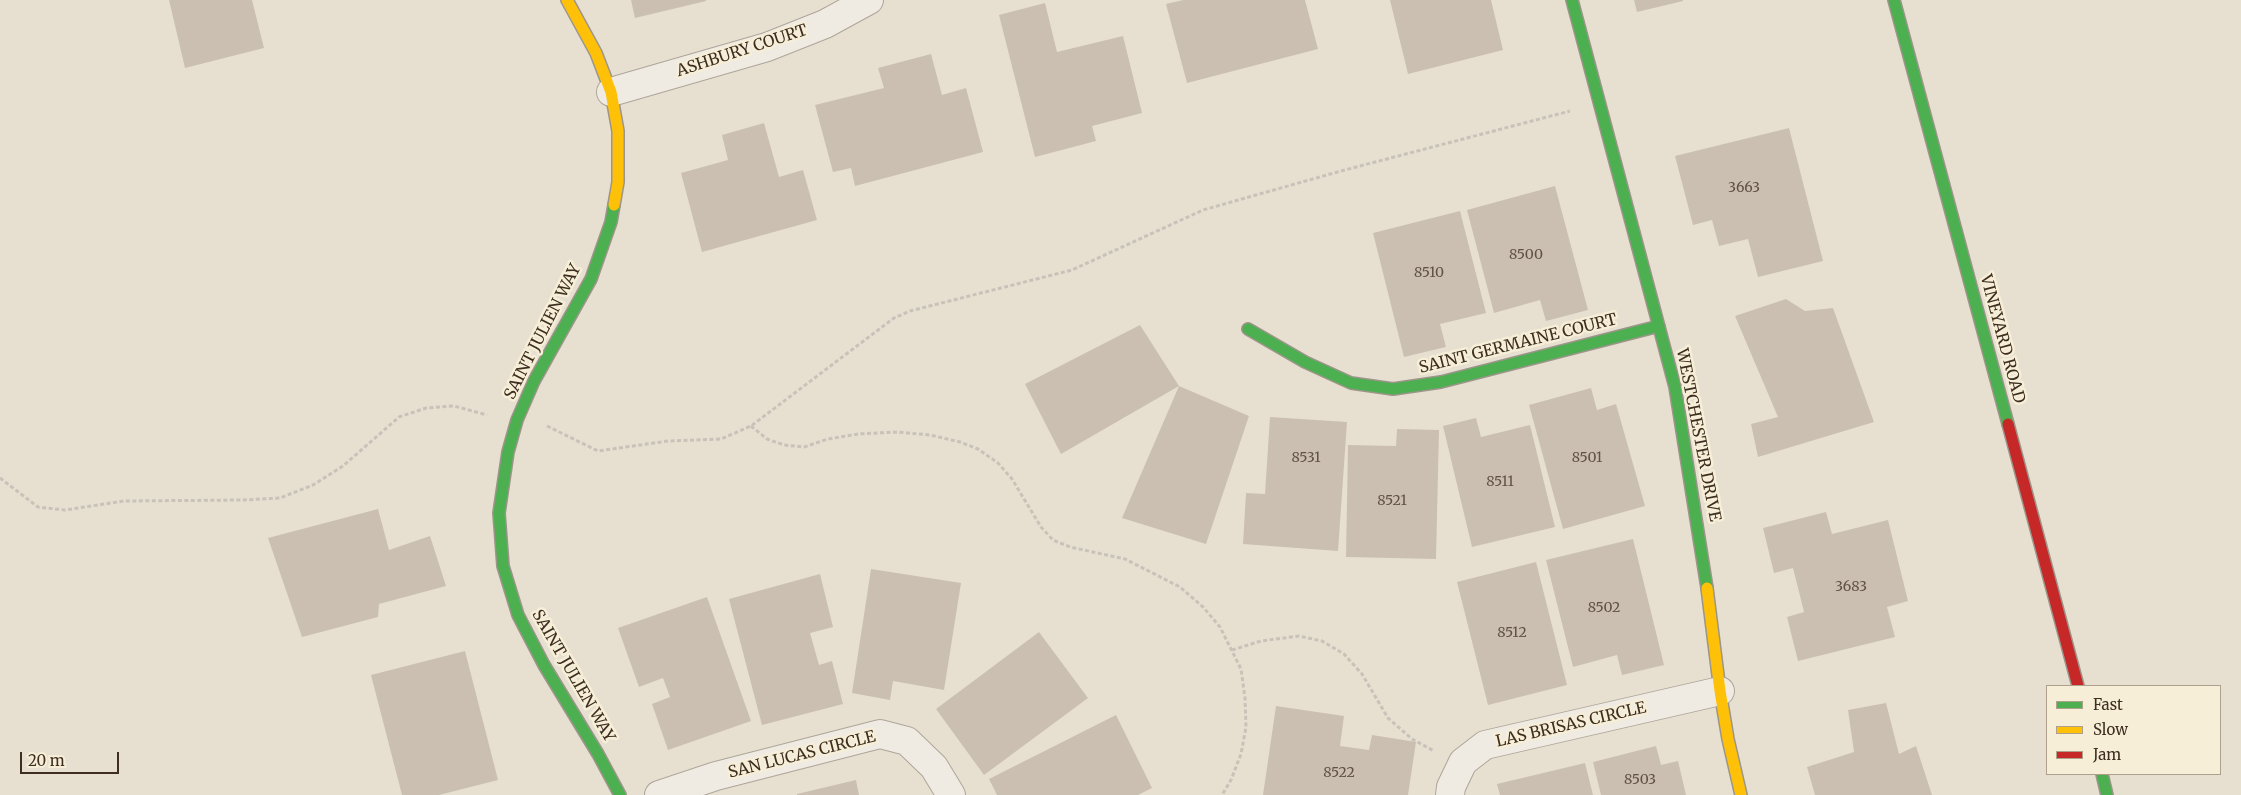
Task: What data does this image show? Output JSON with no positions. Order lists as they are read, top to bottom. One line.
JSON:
{"streets":{"street":["ASHBURY COURT","SAINT JULIEN WAY","VINEYARD ROAD","SAINT GERMAINE COURT","WESTCHESTER DRIVE","LAS BRISAS CIRCLE","SAN LUCAS CIRCLE"]},"crossings":[["ASHBURY COURT","SAINT JULIEN WAY"],["SAINT GERMAINE COURT","WESTCHESTER DRIVE"],["WESTCHESTER DRIVE","LAS BRISAS CIRCLE"]],"house_numbers":["3663","8500","8510","8531","8501","8511","8521","3683","8502","8512","8522","8503"],"legend":["Fast","Slow","Jam"],"scale_bar":"20 m"}
